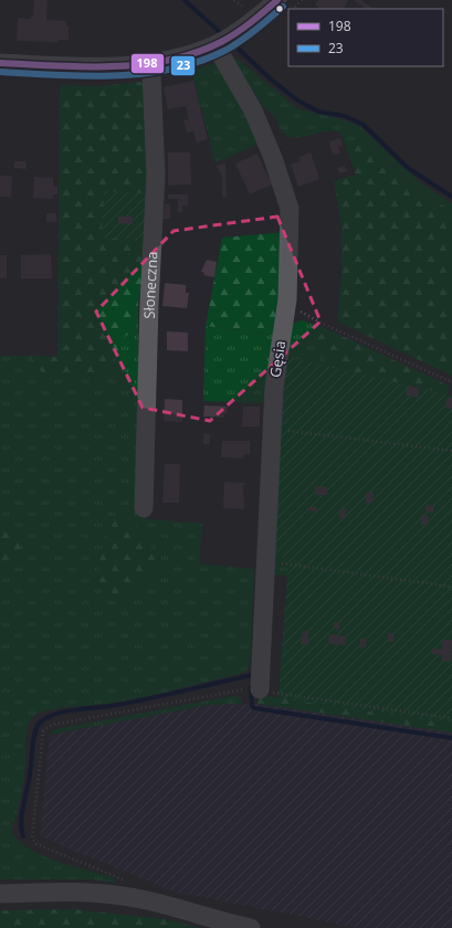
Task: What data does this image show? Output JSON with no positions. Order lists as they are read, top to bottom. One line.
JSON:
{"streets":{"street":["Słoneczna","Gęsia"]},"lines":["transit line 198","transit line 23"],"legend":["198","23"]}
